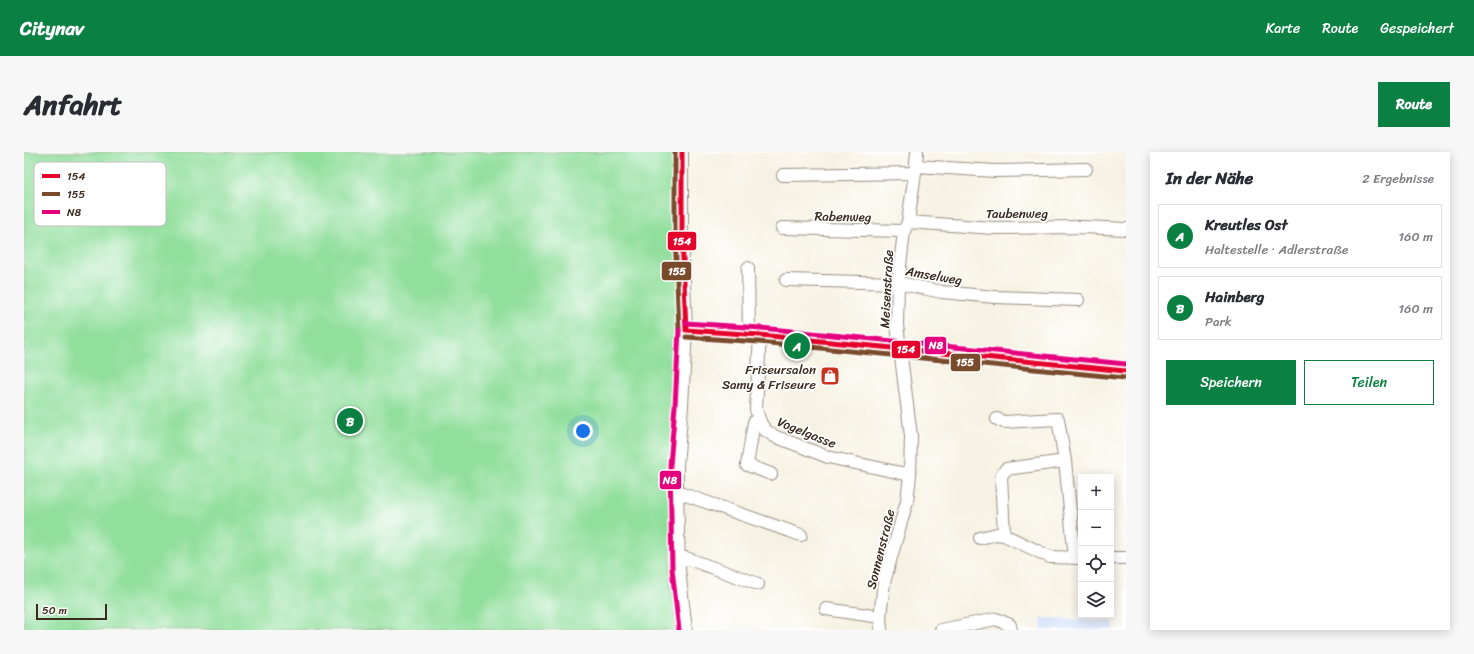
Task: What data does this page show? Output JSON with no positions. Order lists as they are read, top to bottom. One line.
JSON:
{"streets":{"street":["Taubenweg","Rabenweg","Amselweg","Meisenstraße","Vogelgasse","Sonnenstraße"]},"crossings":[["Taubenweg","Rabenweg"],["Taubenweg","Meisenstraße"],["Rabenweg","Meisenstraße"],["Amselweg","Meisenstraße"],["Meisenstraße","Vogelgasse"],["Meisenstraße","Sonnenstraße"],["Vogelgasse","Sonnenstraße"]],"places":{"shop":["Friseursalon Samy & Friseure"]},"lines":["transit line 154","transit line 155","transit line N8"],"legend":["154","155","N8"],"scale_bar":"50 m","page":{"header":"Citynav","nav":["Karte","Route","Gespeichert"],"title":"Anfahrt","buttons":["Route",["Speichern","Teilen"]],"heading":["In der Nähe","2 Ergebnisse"],"list":[{"mark":"A","name":"Kreutles Ost","note":"Haltestelle · Adlerstraße","value":"160 m"},{"mark":"B","name":"Hainberg","note":"Park","value":"160 m"}],"pins":["A","B"],"map_buttons":["+","−"],"scale":"50 m"}}
